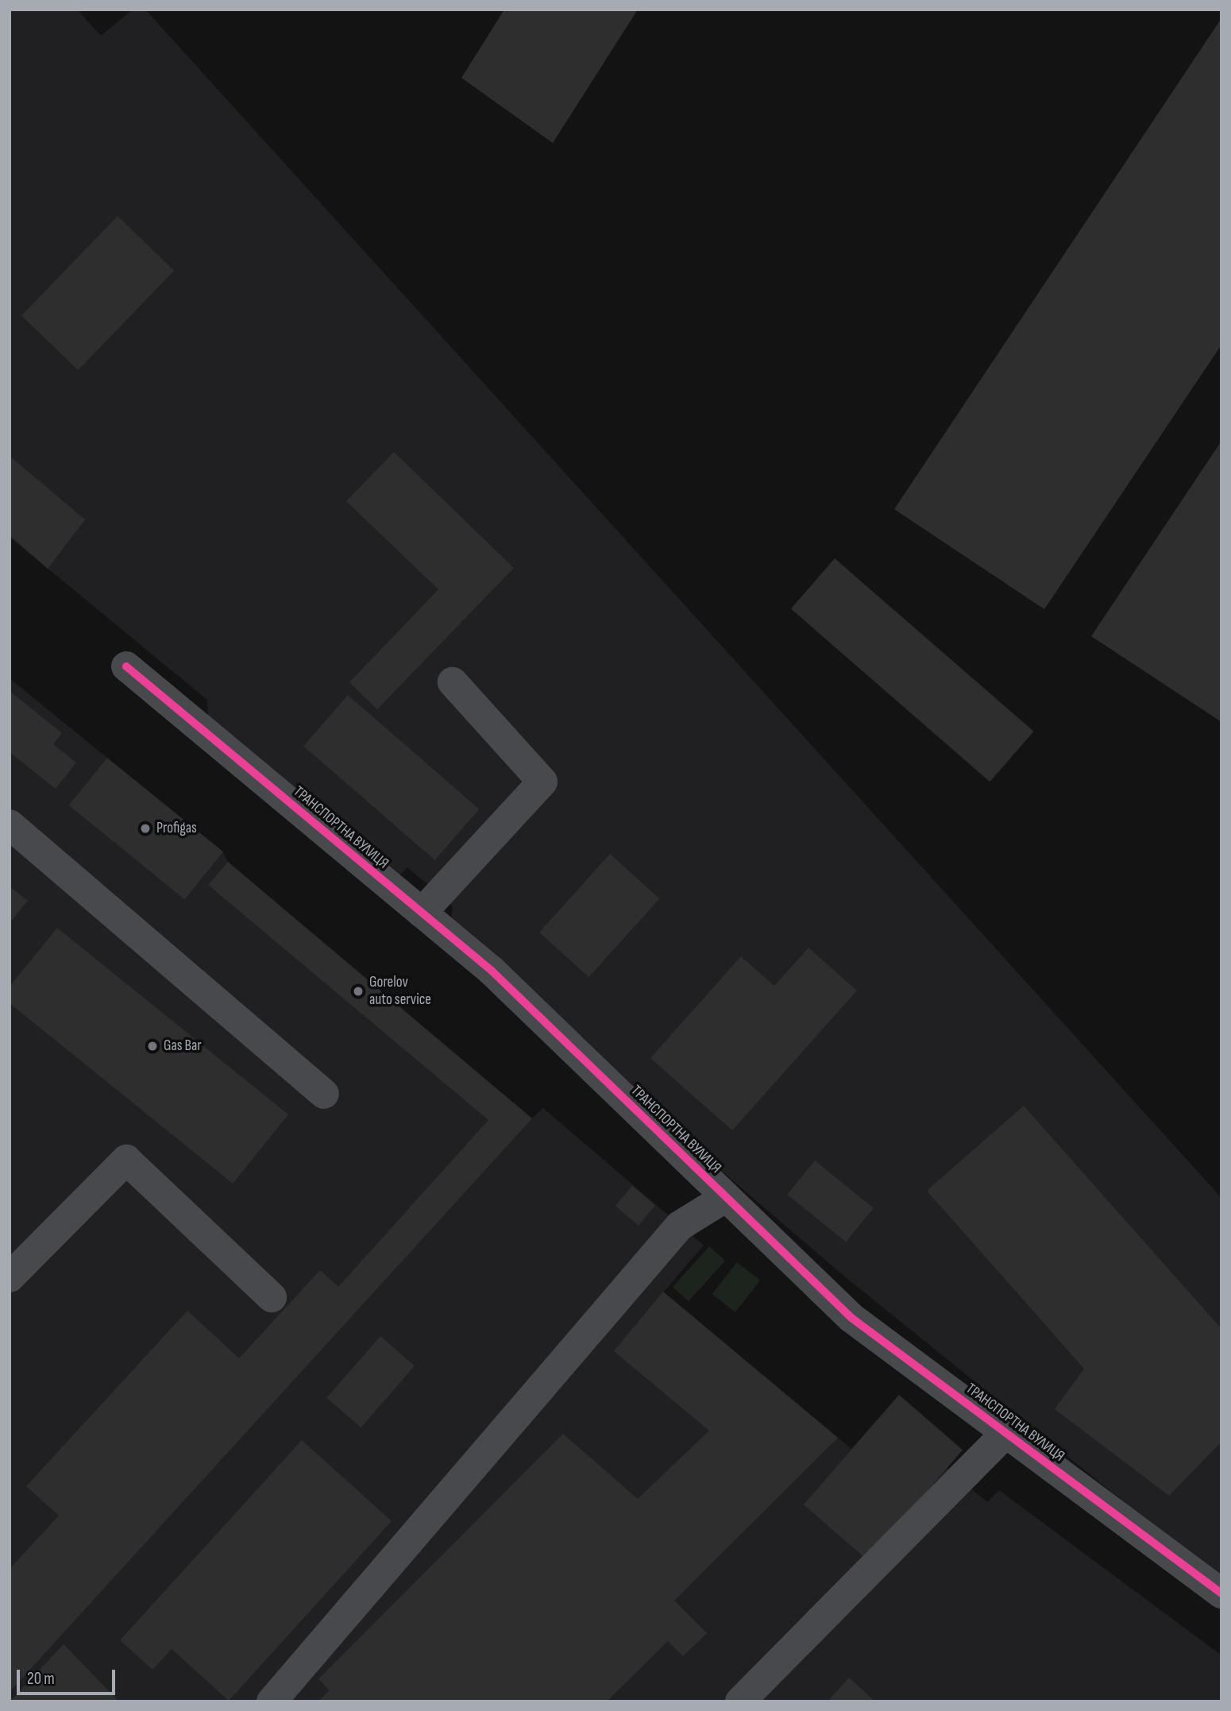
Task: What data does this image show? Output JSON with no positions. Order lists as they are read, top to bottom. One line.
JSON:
{"streets":{"street":["ТРАНСПОРТНА ВУЛИЦЯ"]},"places":["Profigas","Gorelov auto service","Gas Bar"],"scale_bar":"20 m"}
